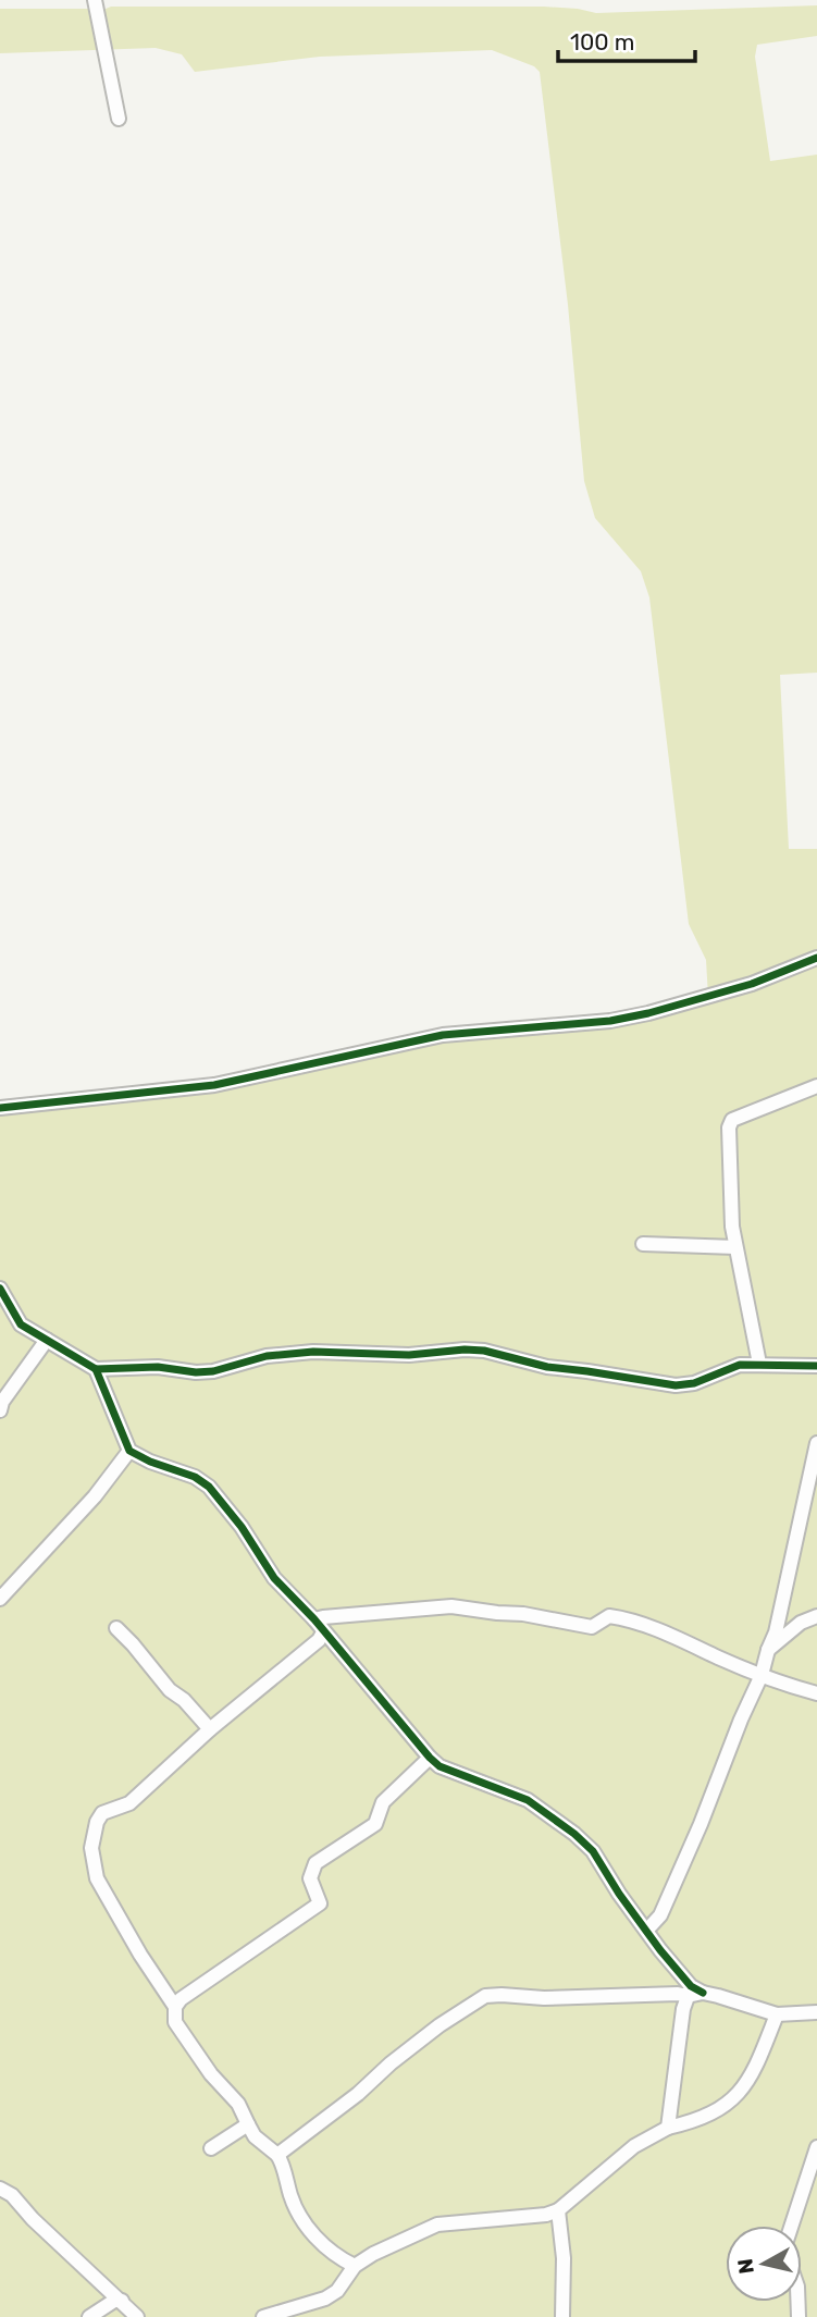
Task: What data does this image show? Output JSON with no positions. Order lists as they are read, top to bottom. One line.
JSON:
{"scale_bar":"100 m","north":"left"}
